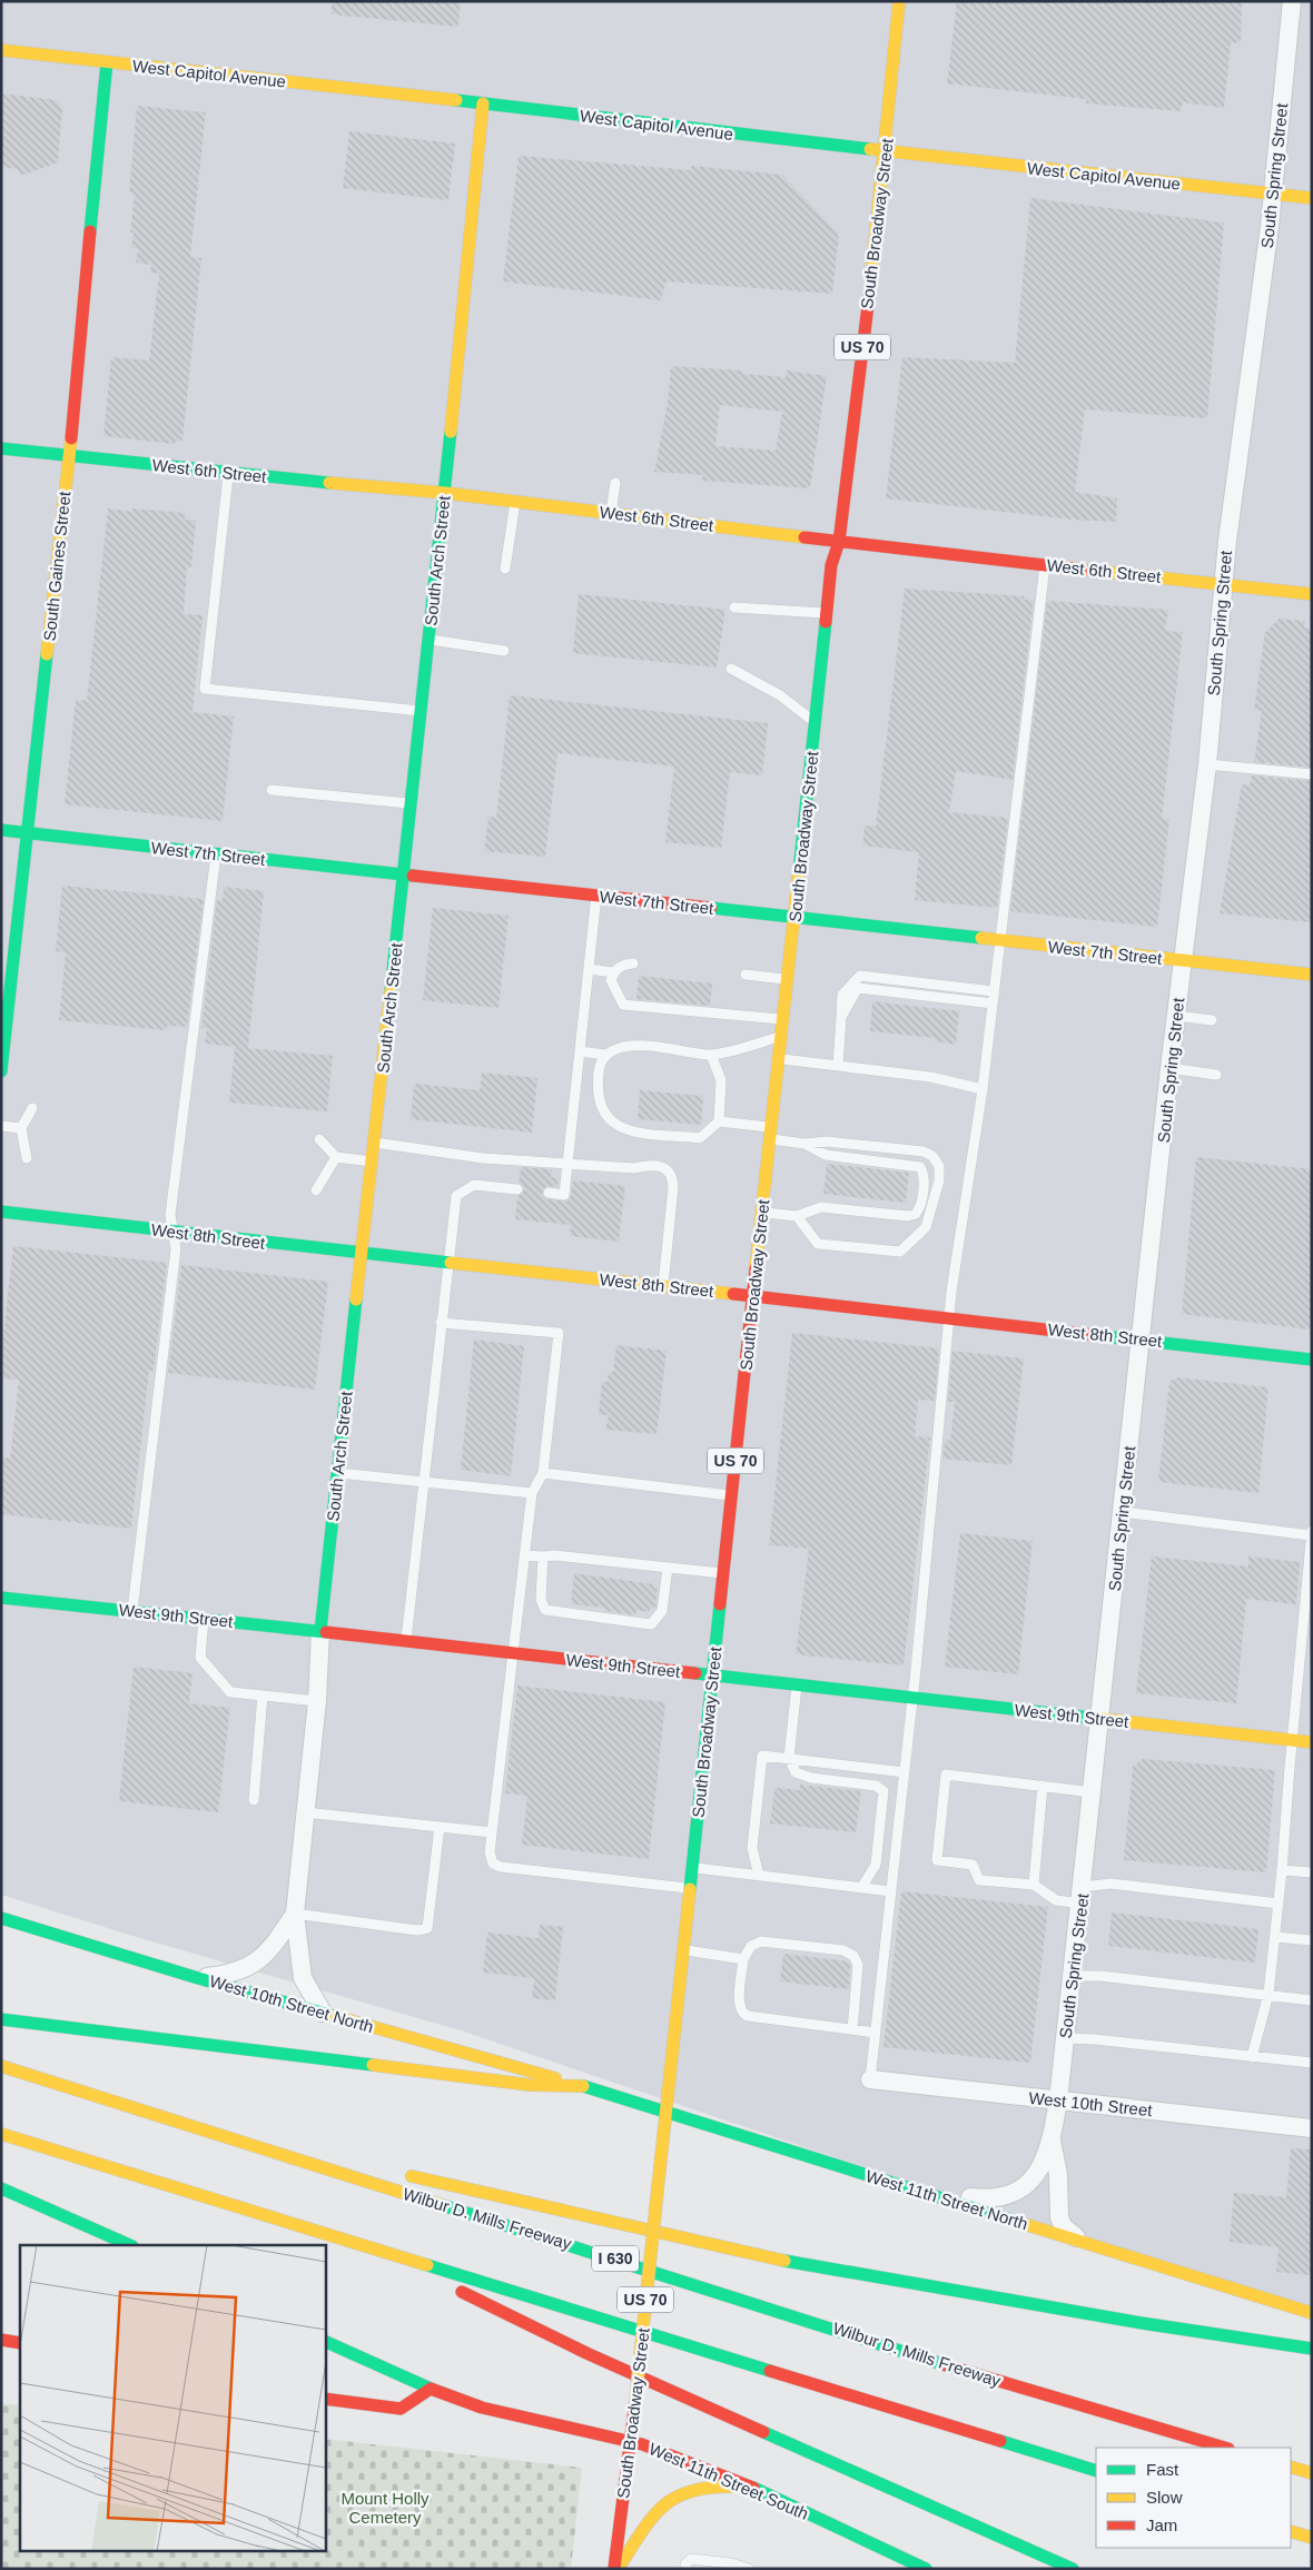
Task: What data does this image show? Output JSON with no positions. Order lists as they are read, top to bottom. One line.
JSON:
{"streets":{"main road":["West Capitol Avenue","South Broadway Street","US 70","West 6th Street","South Arch Street","South Gaines Street","West 7th Street","West 8th Street","West 9th Street","West 10th Street North","West 11th Street North","Wilbur D. Mills Freeway","I 630","West 11th Street South"],"street":["South Spring Street","West 10th Street"]},"crossings":[["West Capitol Avenue","South Spring Street"],["West Capitol Avenue","South Broadway Street"],["West Capitol Avenue","South Arch Street"],["West Capitol Avenue","South Gaines Street"],["South Spring Street","West 6th Street"],["South Spring Street","West 7th Street"],["South Spring Street","West 8th Street"],["South Spring Street","West 9th Street"],["South Spring Street","West 10th Street"],["South Spring Street","West 11th Street North"],["South Broadway Street","West 6th Street"],["South Broadway Street","West 7th Street"],["South Broadway Street","West 8th Street"],["South Broadway Street","West 9th Street"],["South Broadway Street","West 11th Street North"],["South Broadway Street","West 11th Street South"],["West 6th Street","South Arch Street"],["West 6th Street","South Gaines Street"],["South Arch Street","West 7th Street"],["South Arch Street","West 8th Street"],["South Arch Street","West 9th Street"],["South Arch Street","West 10th Street North"],["South Gaines Street","West 7th Street"],["West 10th Street North","West 11th Street North"]],"parks":["Mount Holly Cemetery"],"legend":["Fast","Slow","Jam"]}
